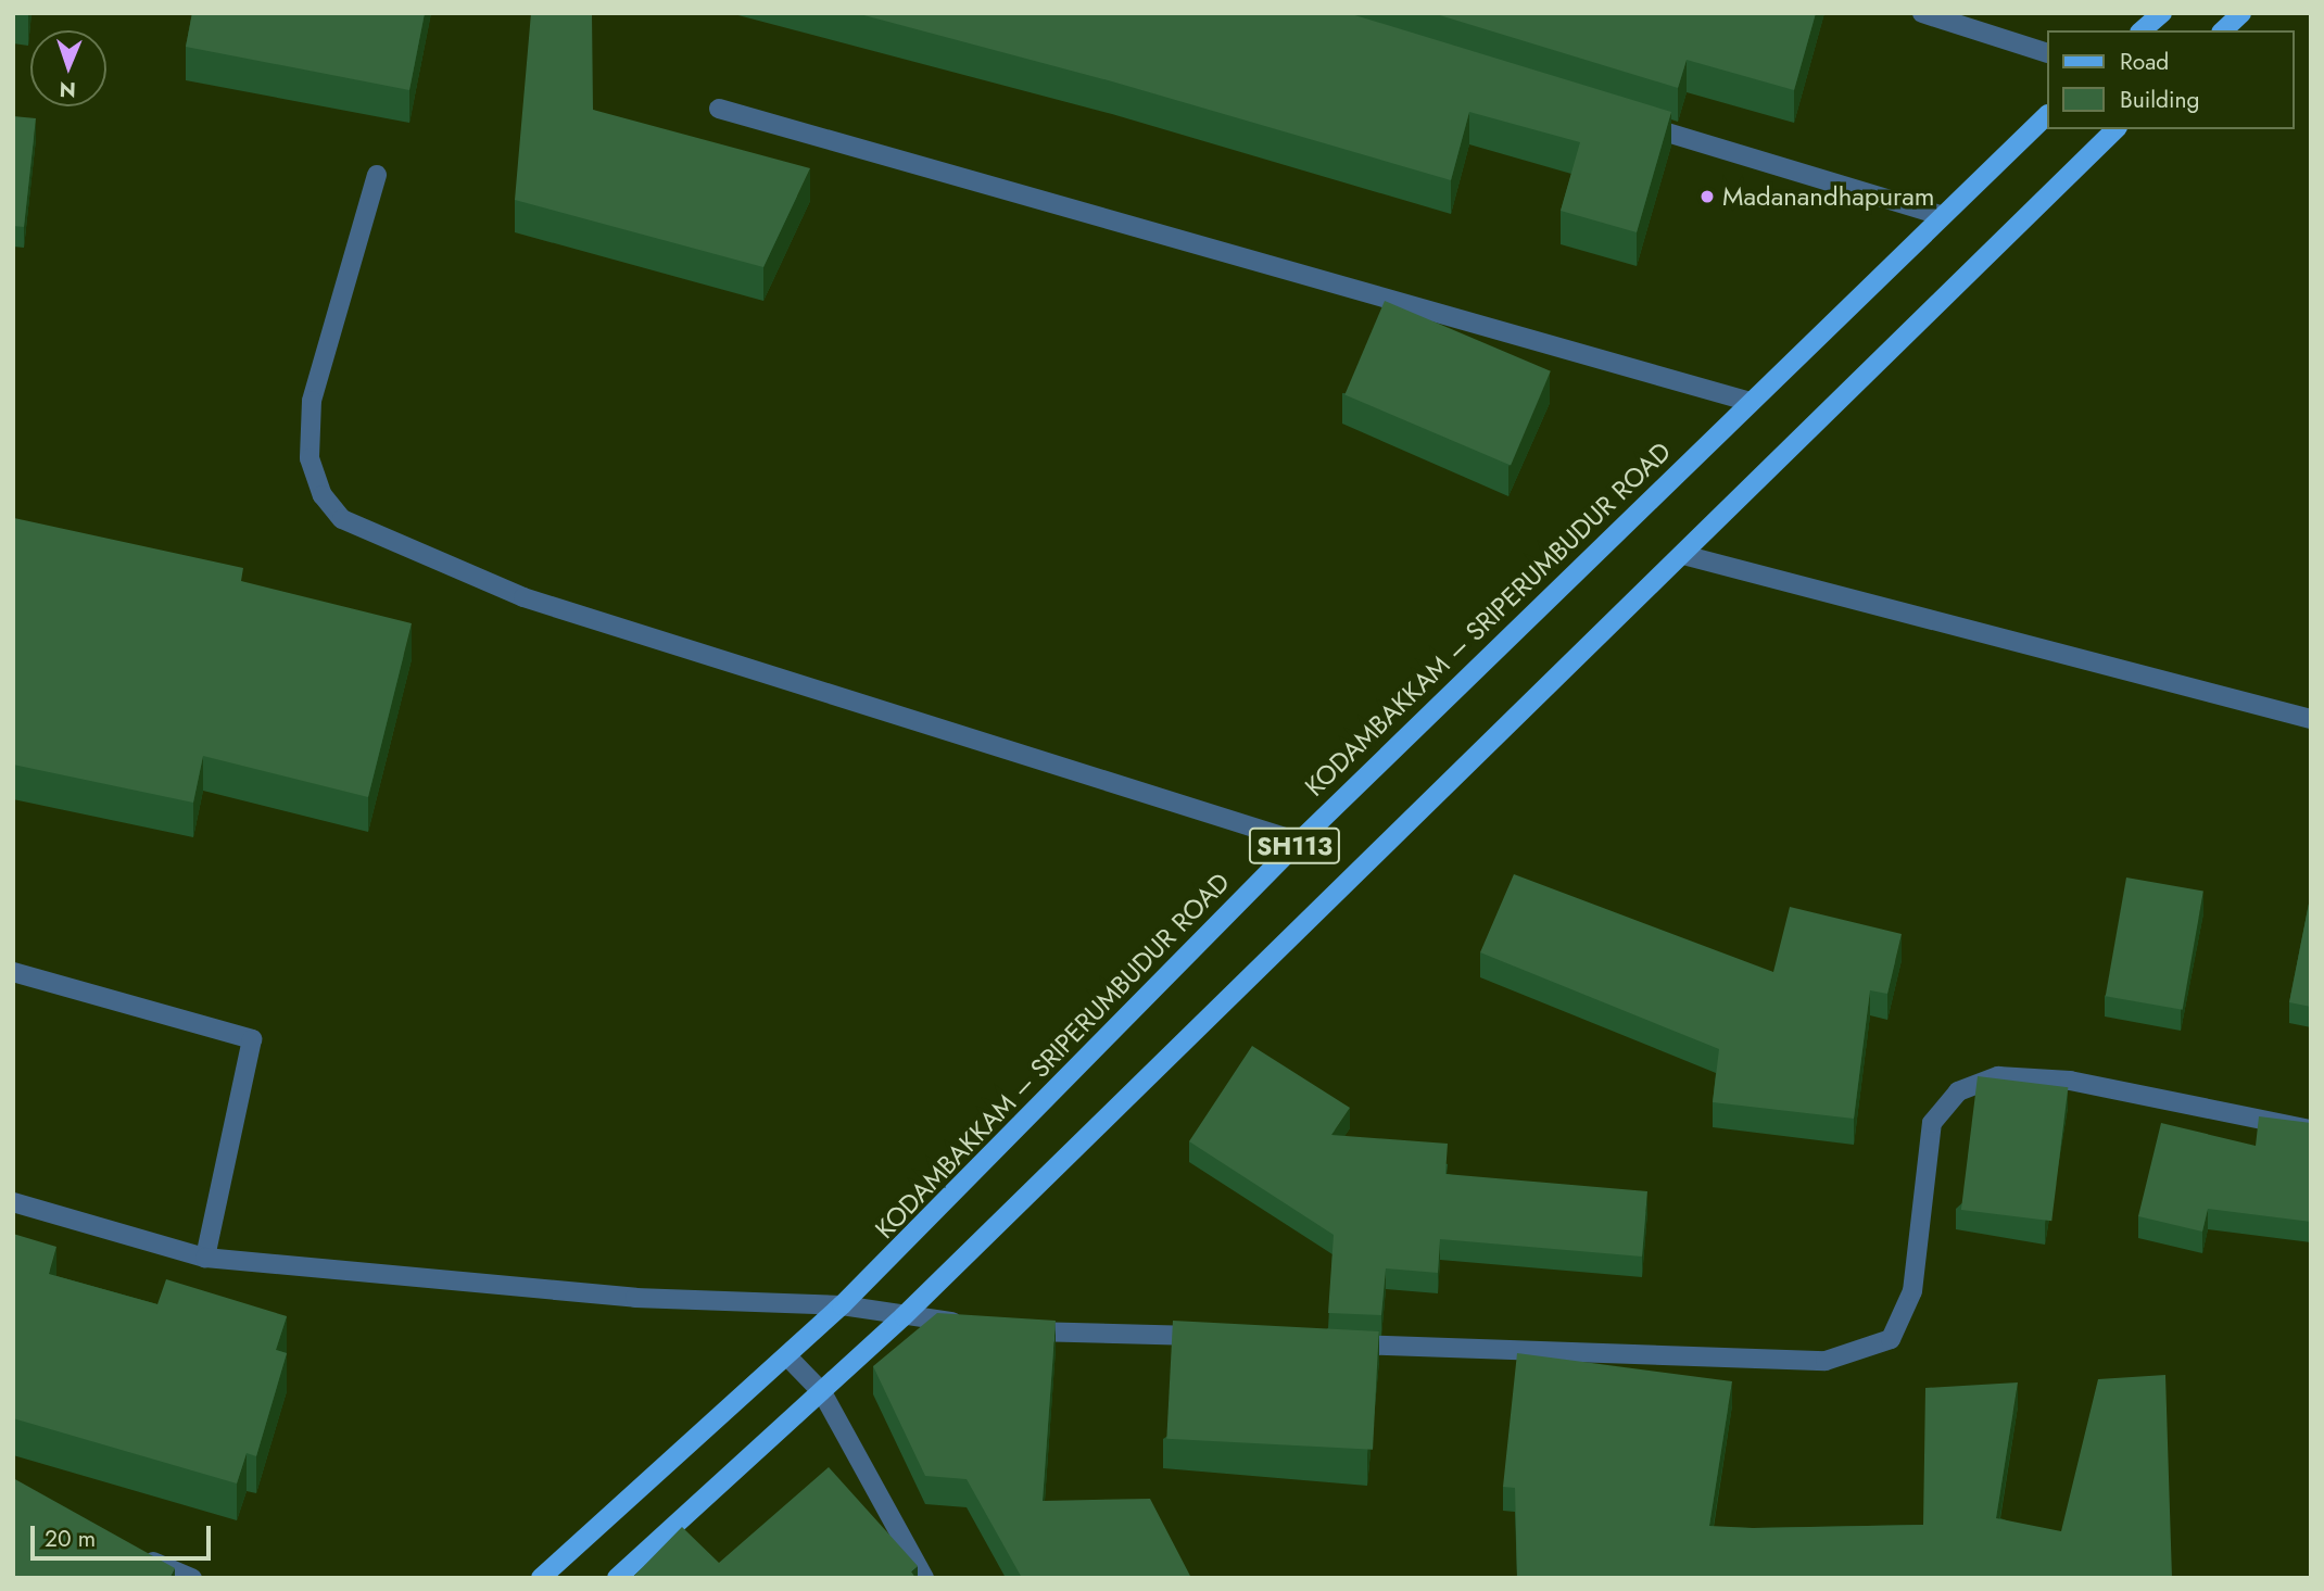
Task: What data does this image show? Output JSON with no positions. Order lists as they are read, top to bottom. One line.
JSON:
{"streets":{"main road":["KODAMBAKKAM – SRIPERUMBUDUR ROAD","SH113"]},"places":["Madanandhapuram"],"legend":["Road","Building"],"scale_bar":"20 m","north":"bottom"}
